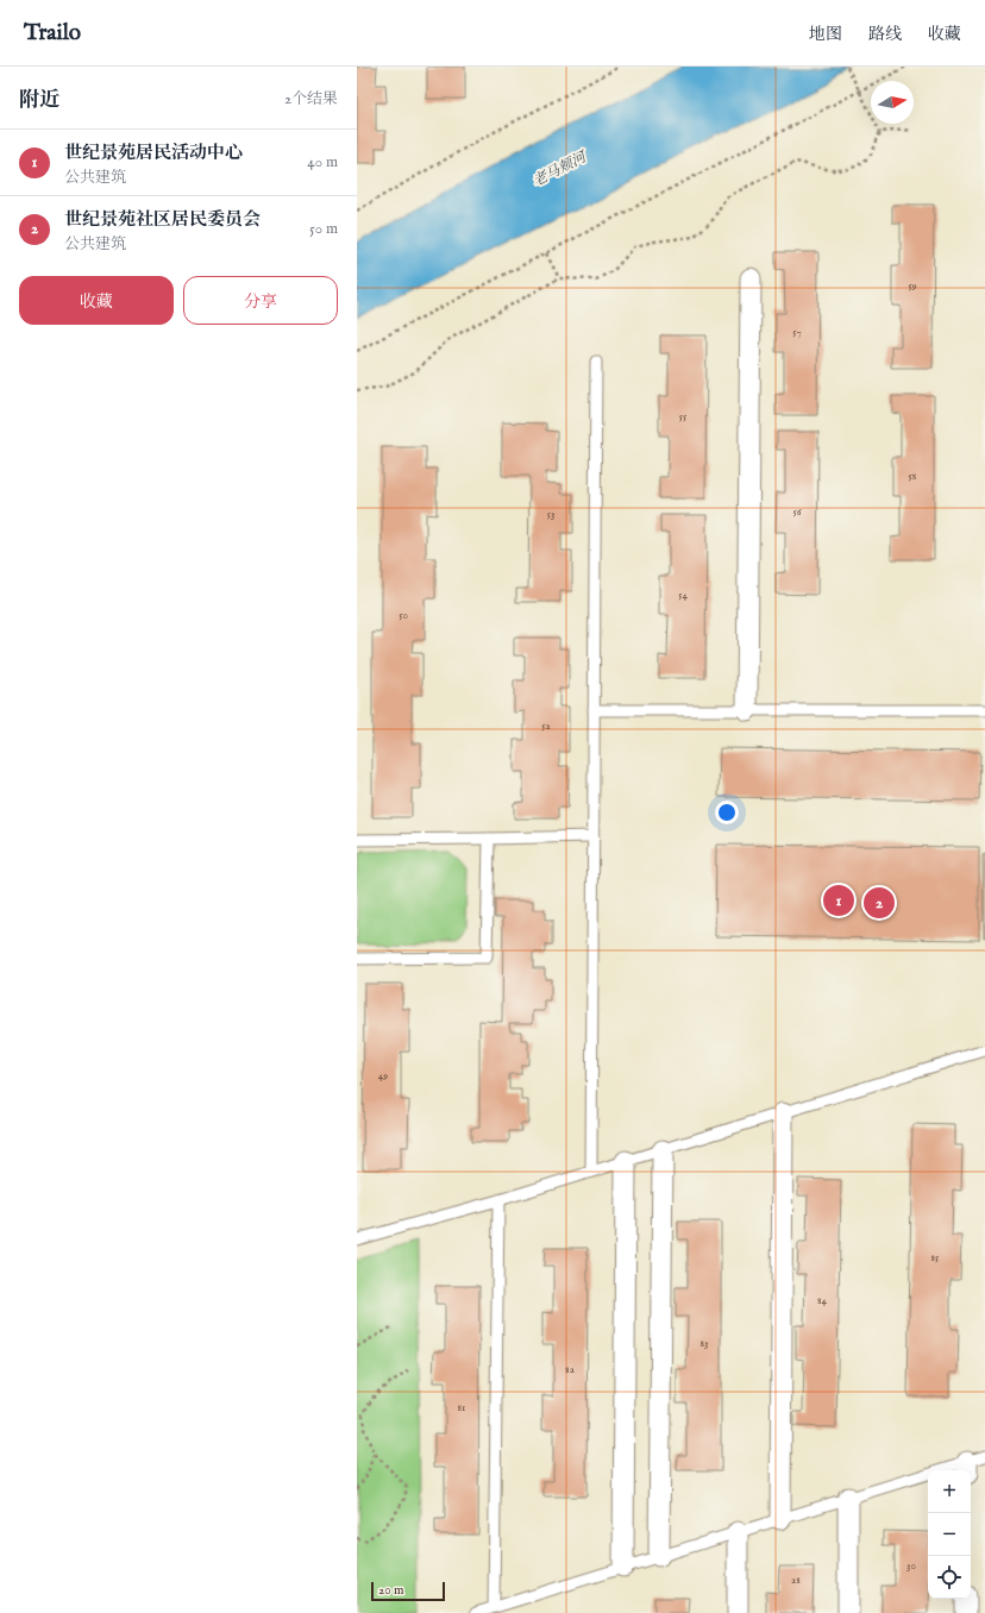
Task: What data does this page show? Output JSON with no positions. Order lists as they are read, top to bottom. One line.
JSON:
{"water":["老马颊河"],"house_numbers":["59","57","55","58","56","53","54","50","52","49","85","84","83","82","81","30","28"],"scale_bar":"20 m","north":"right","page":{"header":"Trailo","nav":["地图","路线","收藏"],"heading":["附近","2个结果"],"list":[{"mark":"1","name":"世纪景苑居民活动中心","note":"公共建筑","value":"40 m"},{"mark":"2","name":"世纪景苑社区居民委员会","note":"公共建筑","value":"50 m"}],"buttons":["收藏","分享"],"pins":["1","2"],"map_buttons":["+","−"],"scale":"20 m"}}
